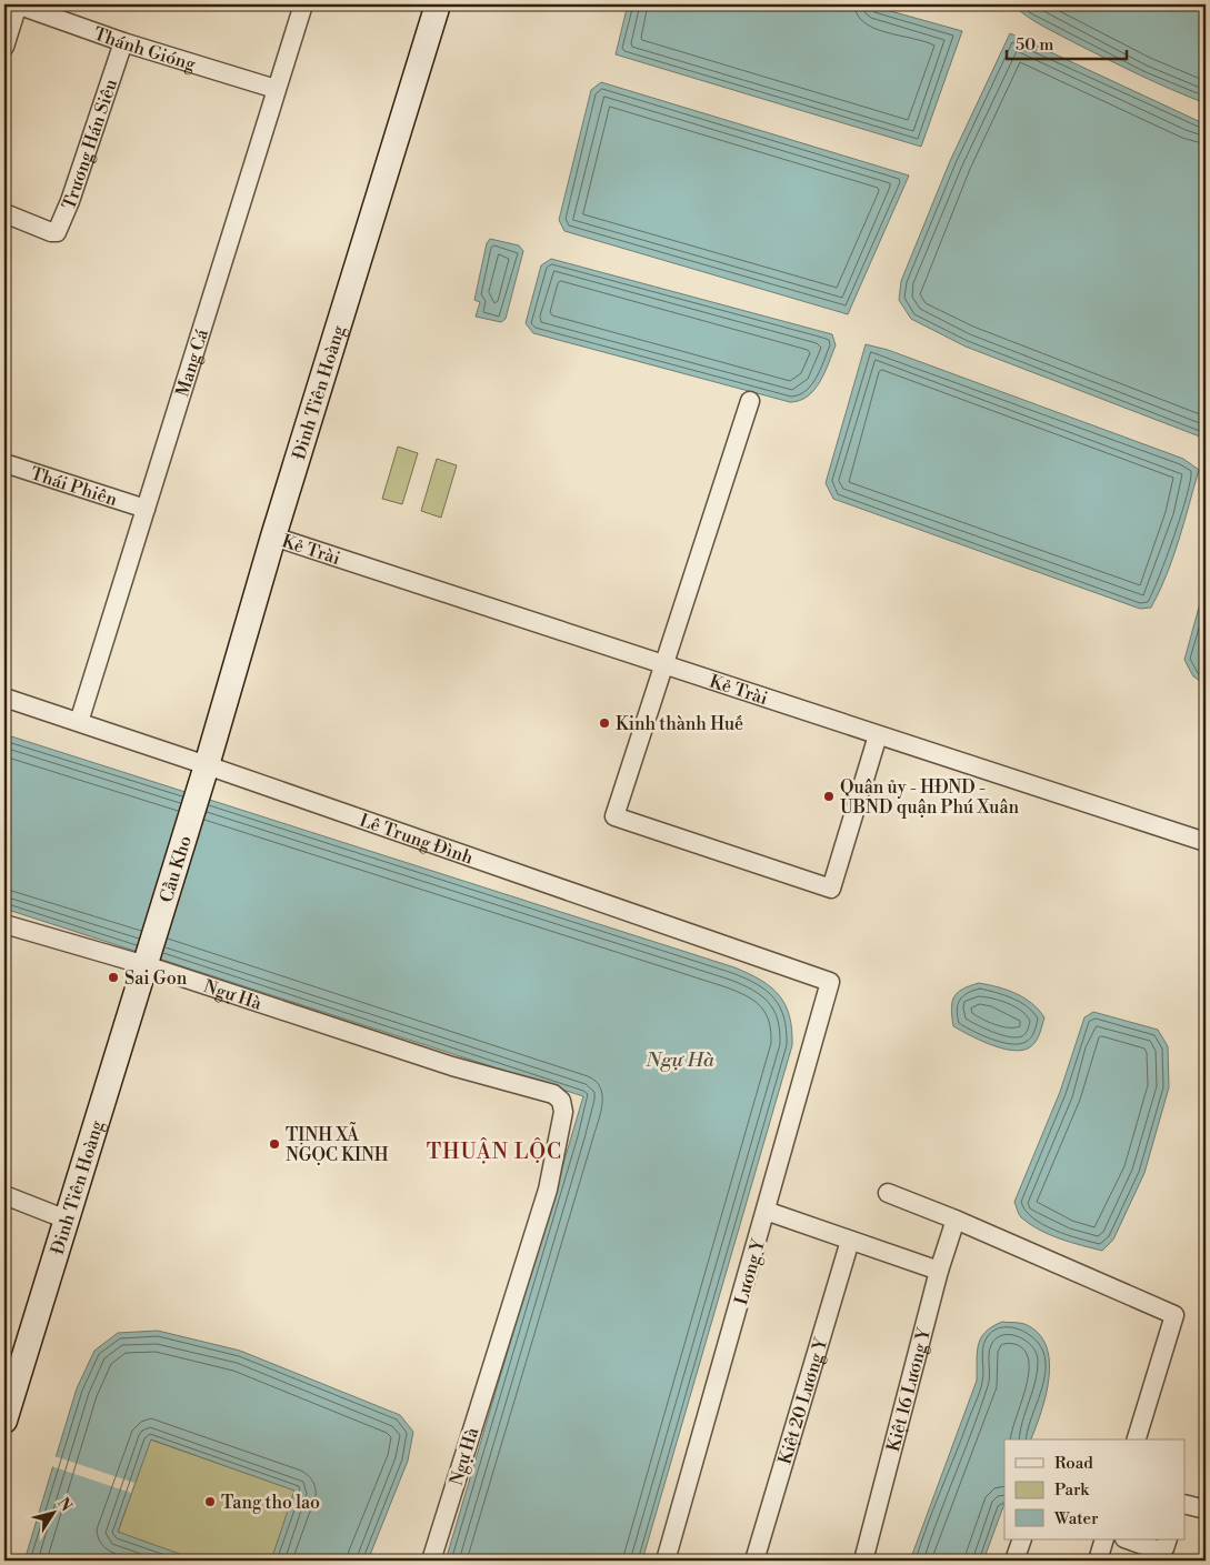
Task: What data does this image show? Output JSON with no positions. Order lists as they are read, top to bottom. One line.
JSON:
{"streets":{"main road":["Đinh Tiên Hoàng","Cầu Kho"],"street":["Thánh Gióng","Trương Hán Siêu","Mang Cá","Thái Phiên","Kẻ Trài","Lê Trung Đình","Ngự Hà","Lương Y","Kiệt 16 Lương Y","Kiệt 20 Lương Y"]},"crossings":[["Thánh Gióng","Trương Hán Siêu"],["Thánh Gióng","Mang Cá"],["Mang Cá","Thái Phiên"],["Mang Cá","Lê Trung Đình"],["Đinh Tiên Hoàng","Kẻ Trài"],["Đinh Tiên Hoàng","Lê Trung Đình"],["Đinh Tiên Hoàng","Cầu Kho"],["Đinh Tiên Hoàng","Ngự Hà"],["Lê Trung Đình","Cầu Kho"],["Lê Trung Đình","Lương Y"],["Cầu Kho","Ngự Hà"]],"districts":["THUẬN LỘC"],"water":["Ngự Hà"],"places":["Kinh thành Huế","Quận ủy - HĐND - UBND quận Phú Xuân","Sai Gon","TỊNH XÃ NGỌC KINH","Tang tho lao"],"legend":["Road","Park","Water"],"scale_bar":"50 m","north":"top right"}
